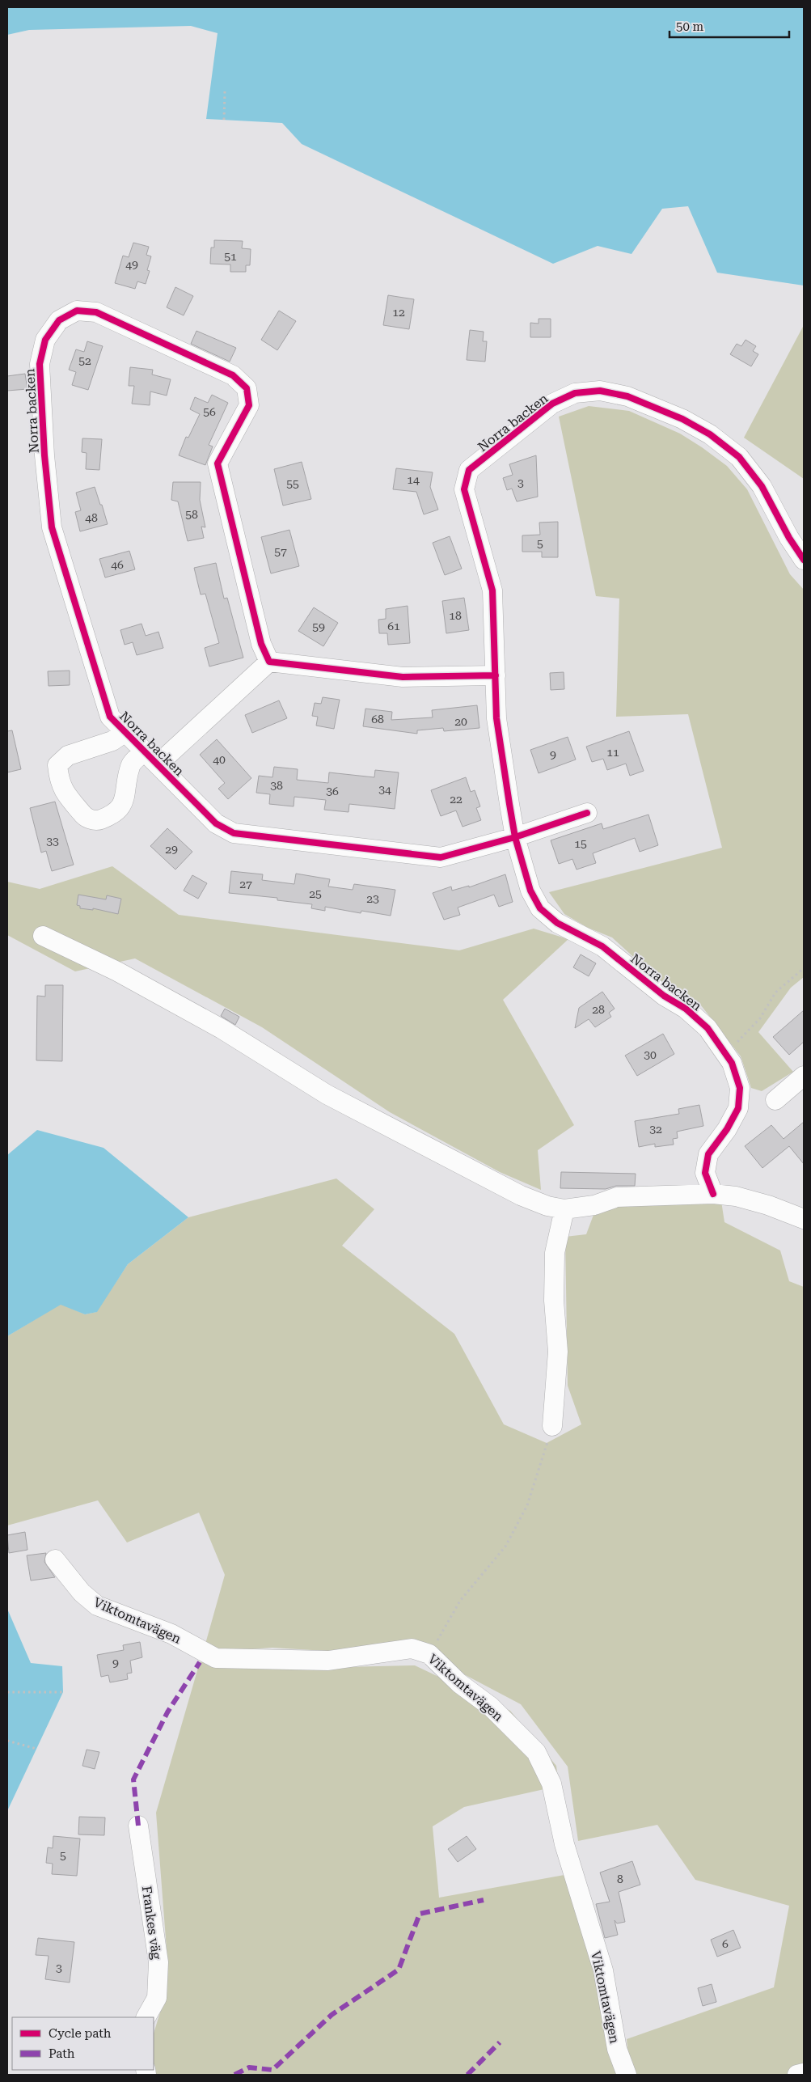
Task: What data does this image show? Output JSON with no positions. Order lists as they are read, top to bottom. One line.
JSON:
{"streets":{"street":["Norra backen","Viktomtavägen","Frankes väg"]},"house_numbers":["51","49","12","52","56","14","3","55","58","48","5","57","46","18","61","59","68","20","11","9","40","38","34","36","22","33","15","29","27","25","23","28","30","32","9","5","8","6","3"],"legend":["Cycle path","Path"],"scale_bar":"50 m"}
